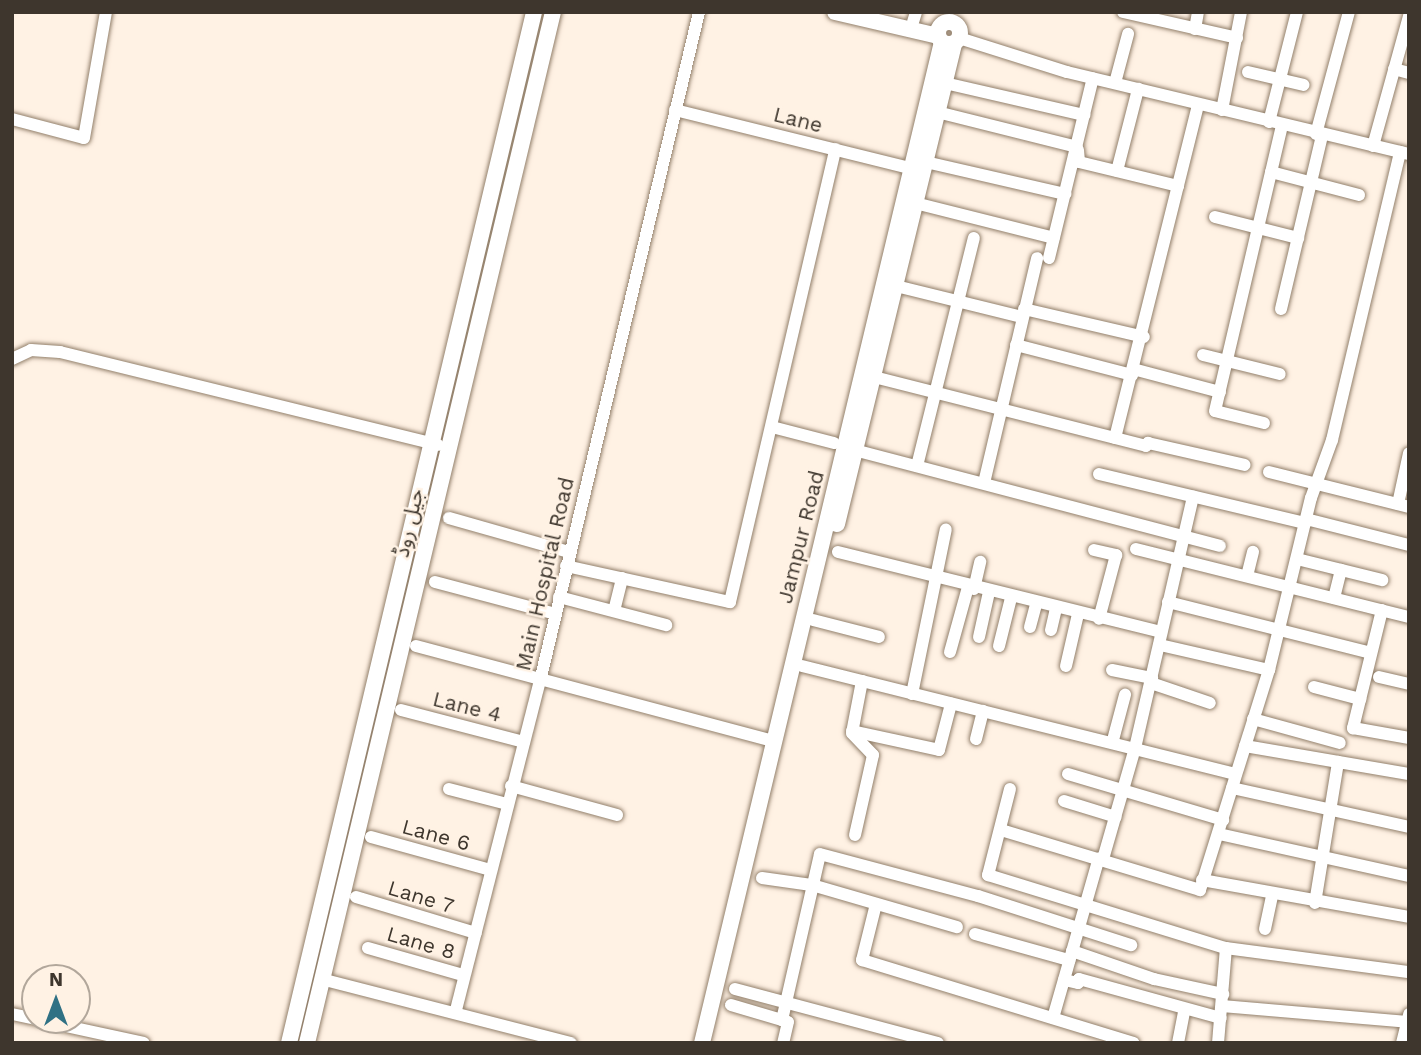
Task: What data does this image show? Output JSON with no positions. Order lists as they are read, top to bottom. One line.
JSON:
{"streets":{"main road":["جیل روڈ","Jampur Road"],"street":["Lane","Main Hospital Road","Lane 4","Lane 6","Lane 7","Lane 8"]},"crossings":[["Lane","Jampur Road"],["Lane","Main Hospital Road"],["Main Hospital Road","Lane 4"],["Main Hospital Road","Lane 6"],["Main Hospital Road","Lane 7"],["Main Hospital Road","Lane 8"]],"north":"top"}
